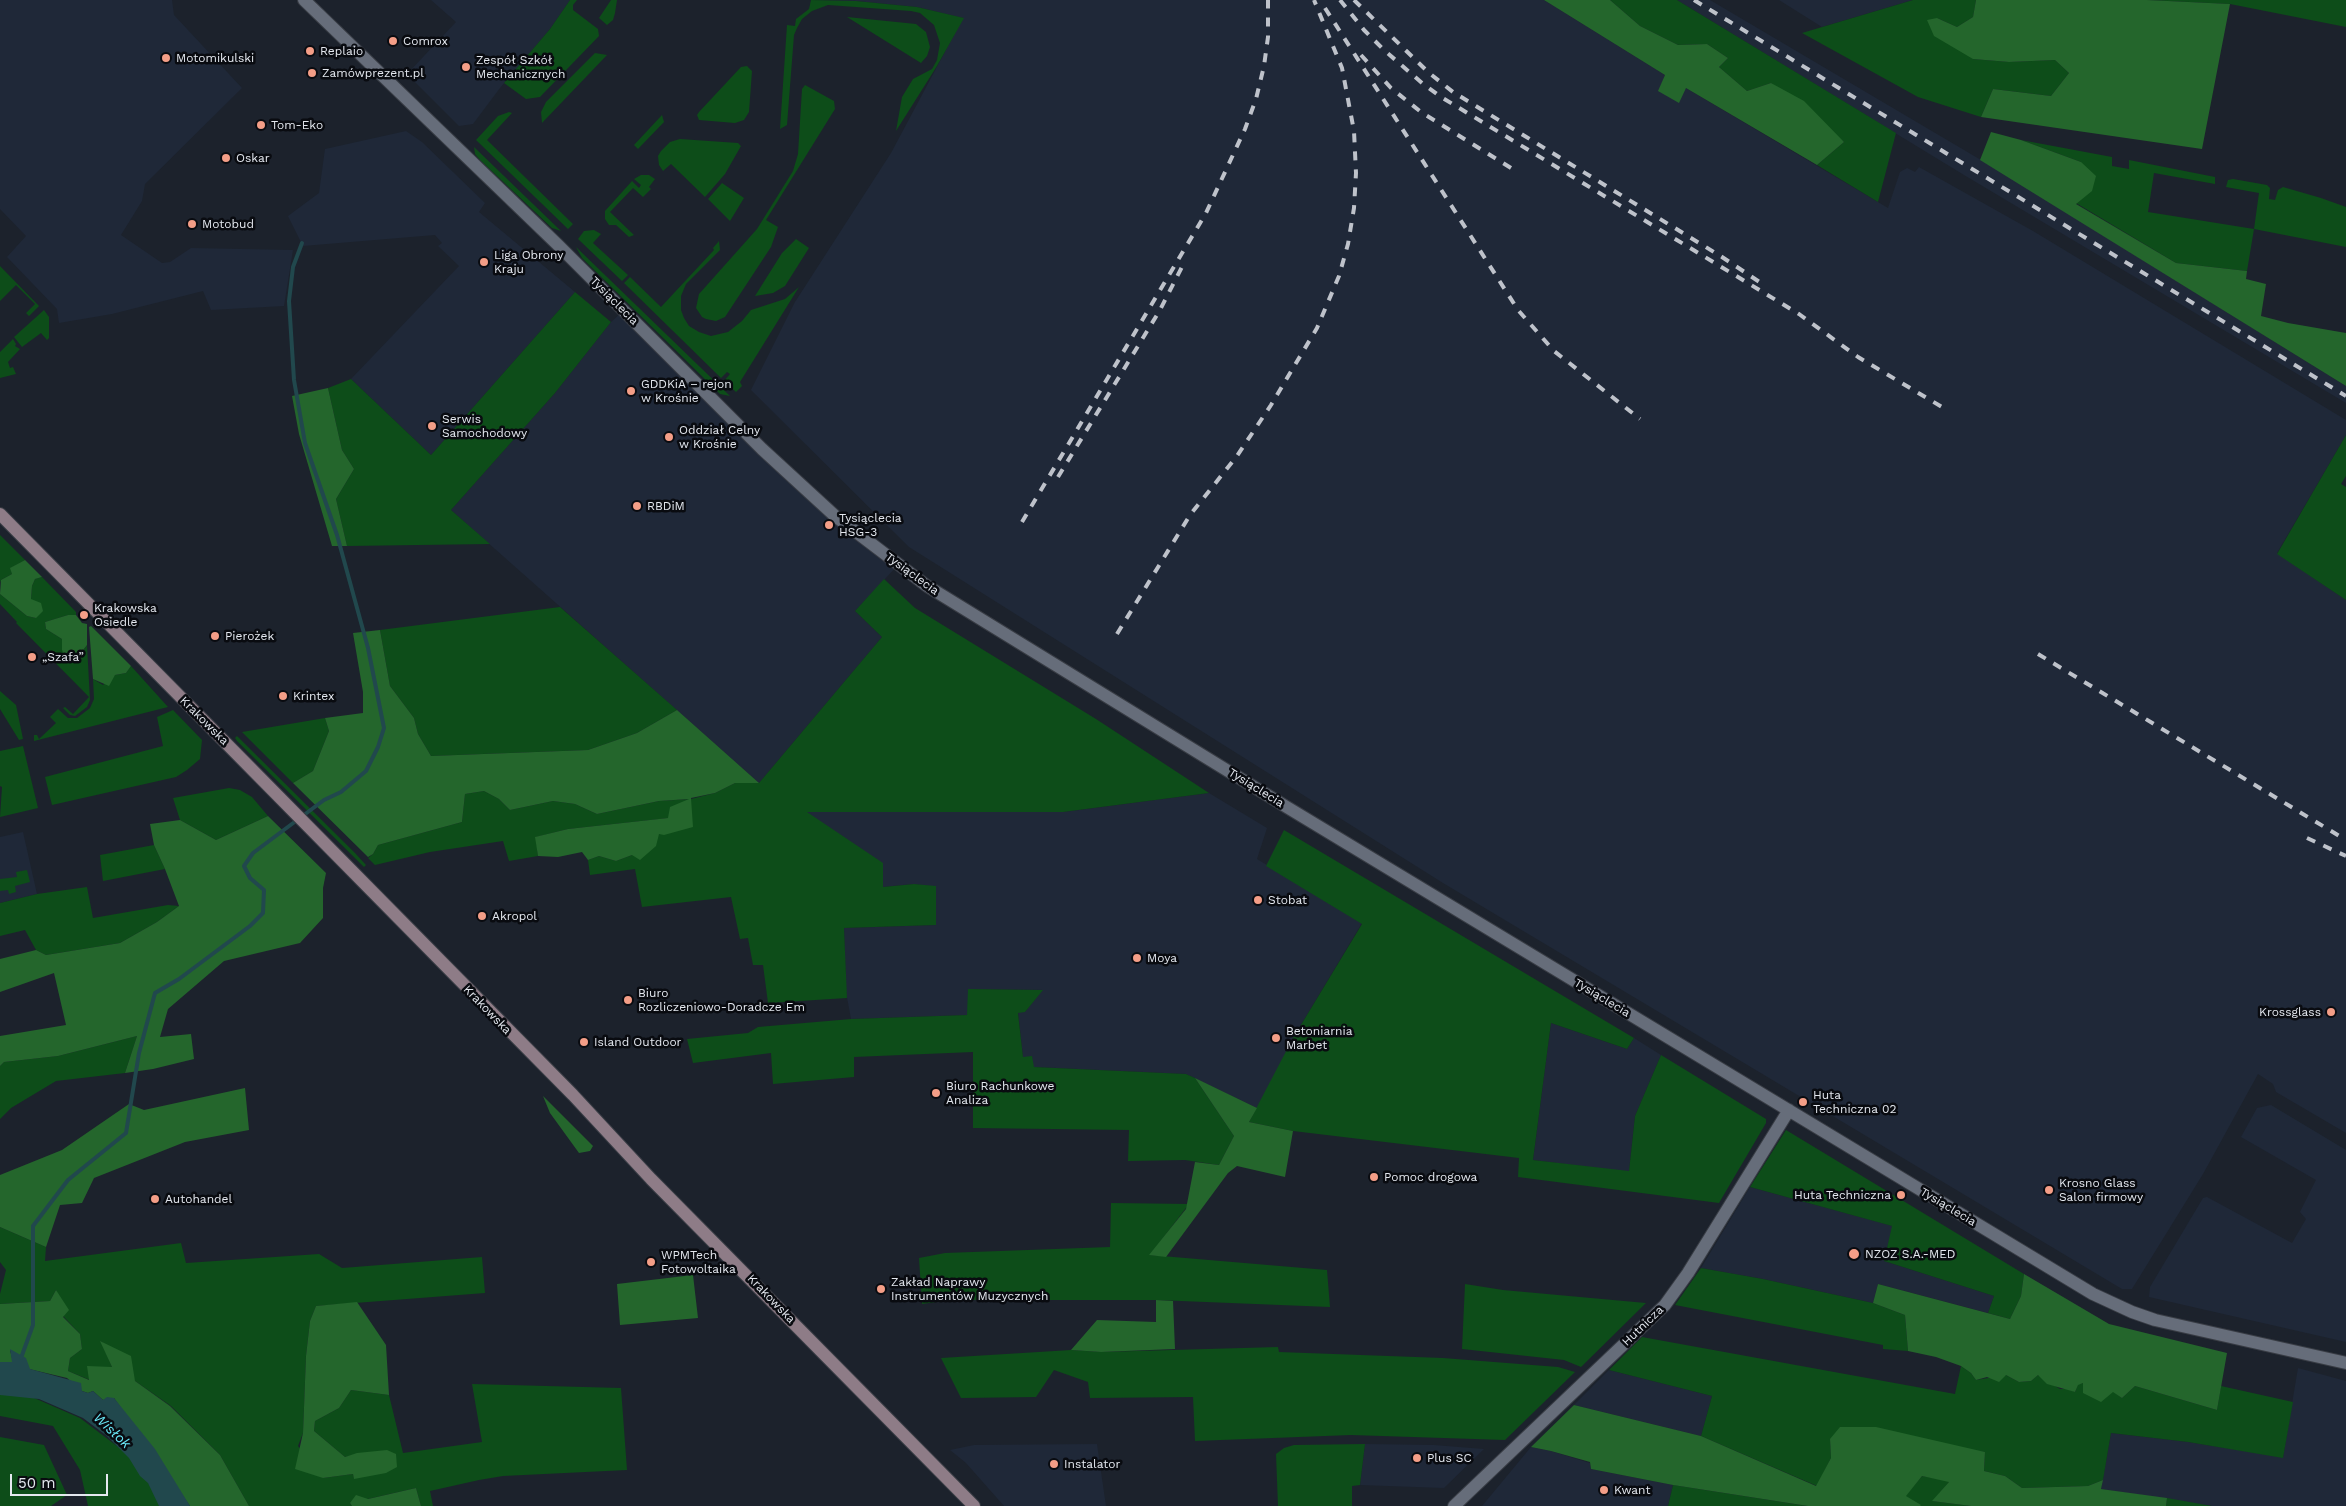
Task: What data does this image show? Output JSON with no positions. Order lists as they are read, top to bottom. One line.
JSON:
{"streets":{"main road":["Krakowska"],"street":["Tysiąclecia","Hutnicza"]},"crossings":[["Tysiąclecia","Hutnicza"]],"water":["Wisłok"],"places":["Comrox","Replaio","Motomikulski","Zespół Szkół Mechanicznych","Zamówprezent.pl","Tom-Eko","Oskar","Motobud","Liga Obrony Kraju","GDDKiA – rejon w Krośnie","Serwis Samochodowy","Oddział Celny w Krośnie","RBDiM","Tysiąclecia HSG-3","Krakowska Osiedle","Pierożek","„Szafa”","Krintex","Stobat","Akropol","Moya","Biuro Rozliczeniowo-Doradcze Em","Krossglass","Betoniarnia Marbet","Island Outdoor","Biuro Rachunkowe Analiza","Huta Techniczna 02","Pomoc drogowa","Krosno Glass Salon firmowy","Huta Techniczna","Autohandel","NZOZ S.A.-MED","WPMTech Fotowoltaika","Zakład Naprawy Instrumentów Muzycznych","Plus SC","Instalator","Kwant"],"scale_bar":"50 m"}
